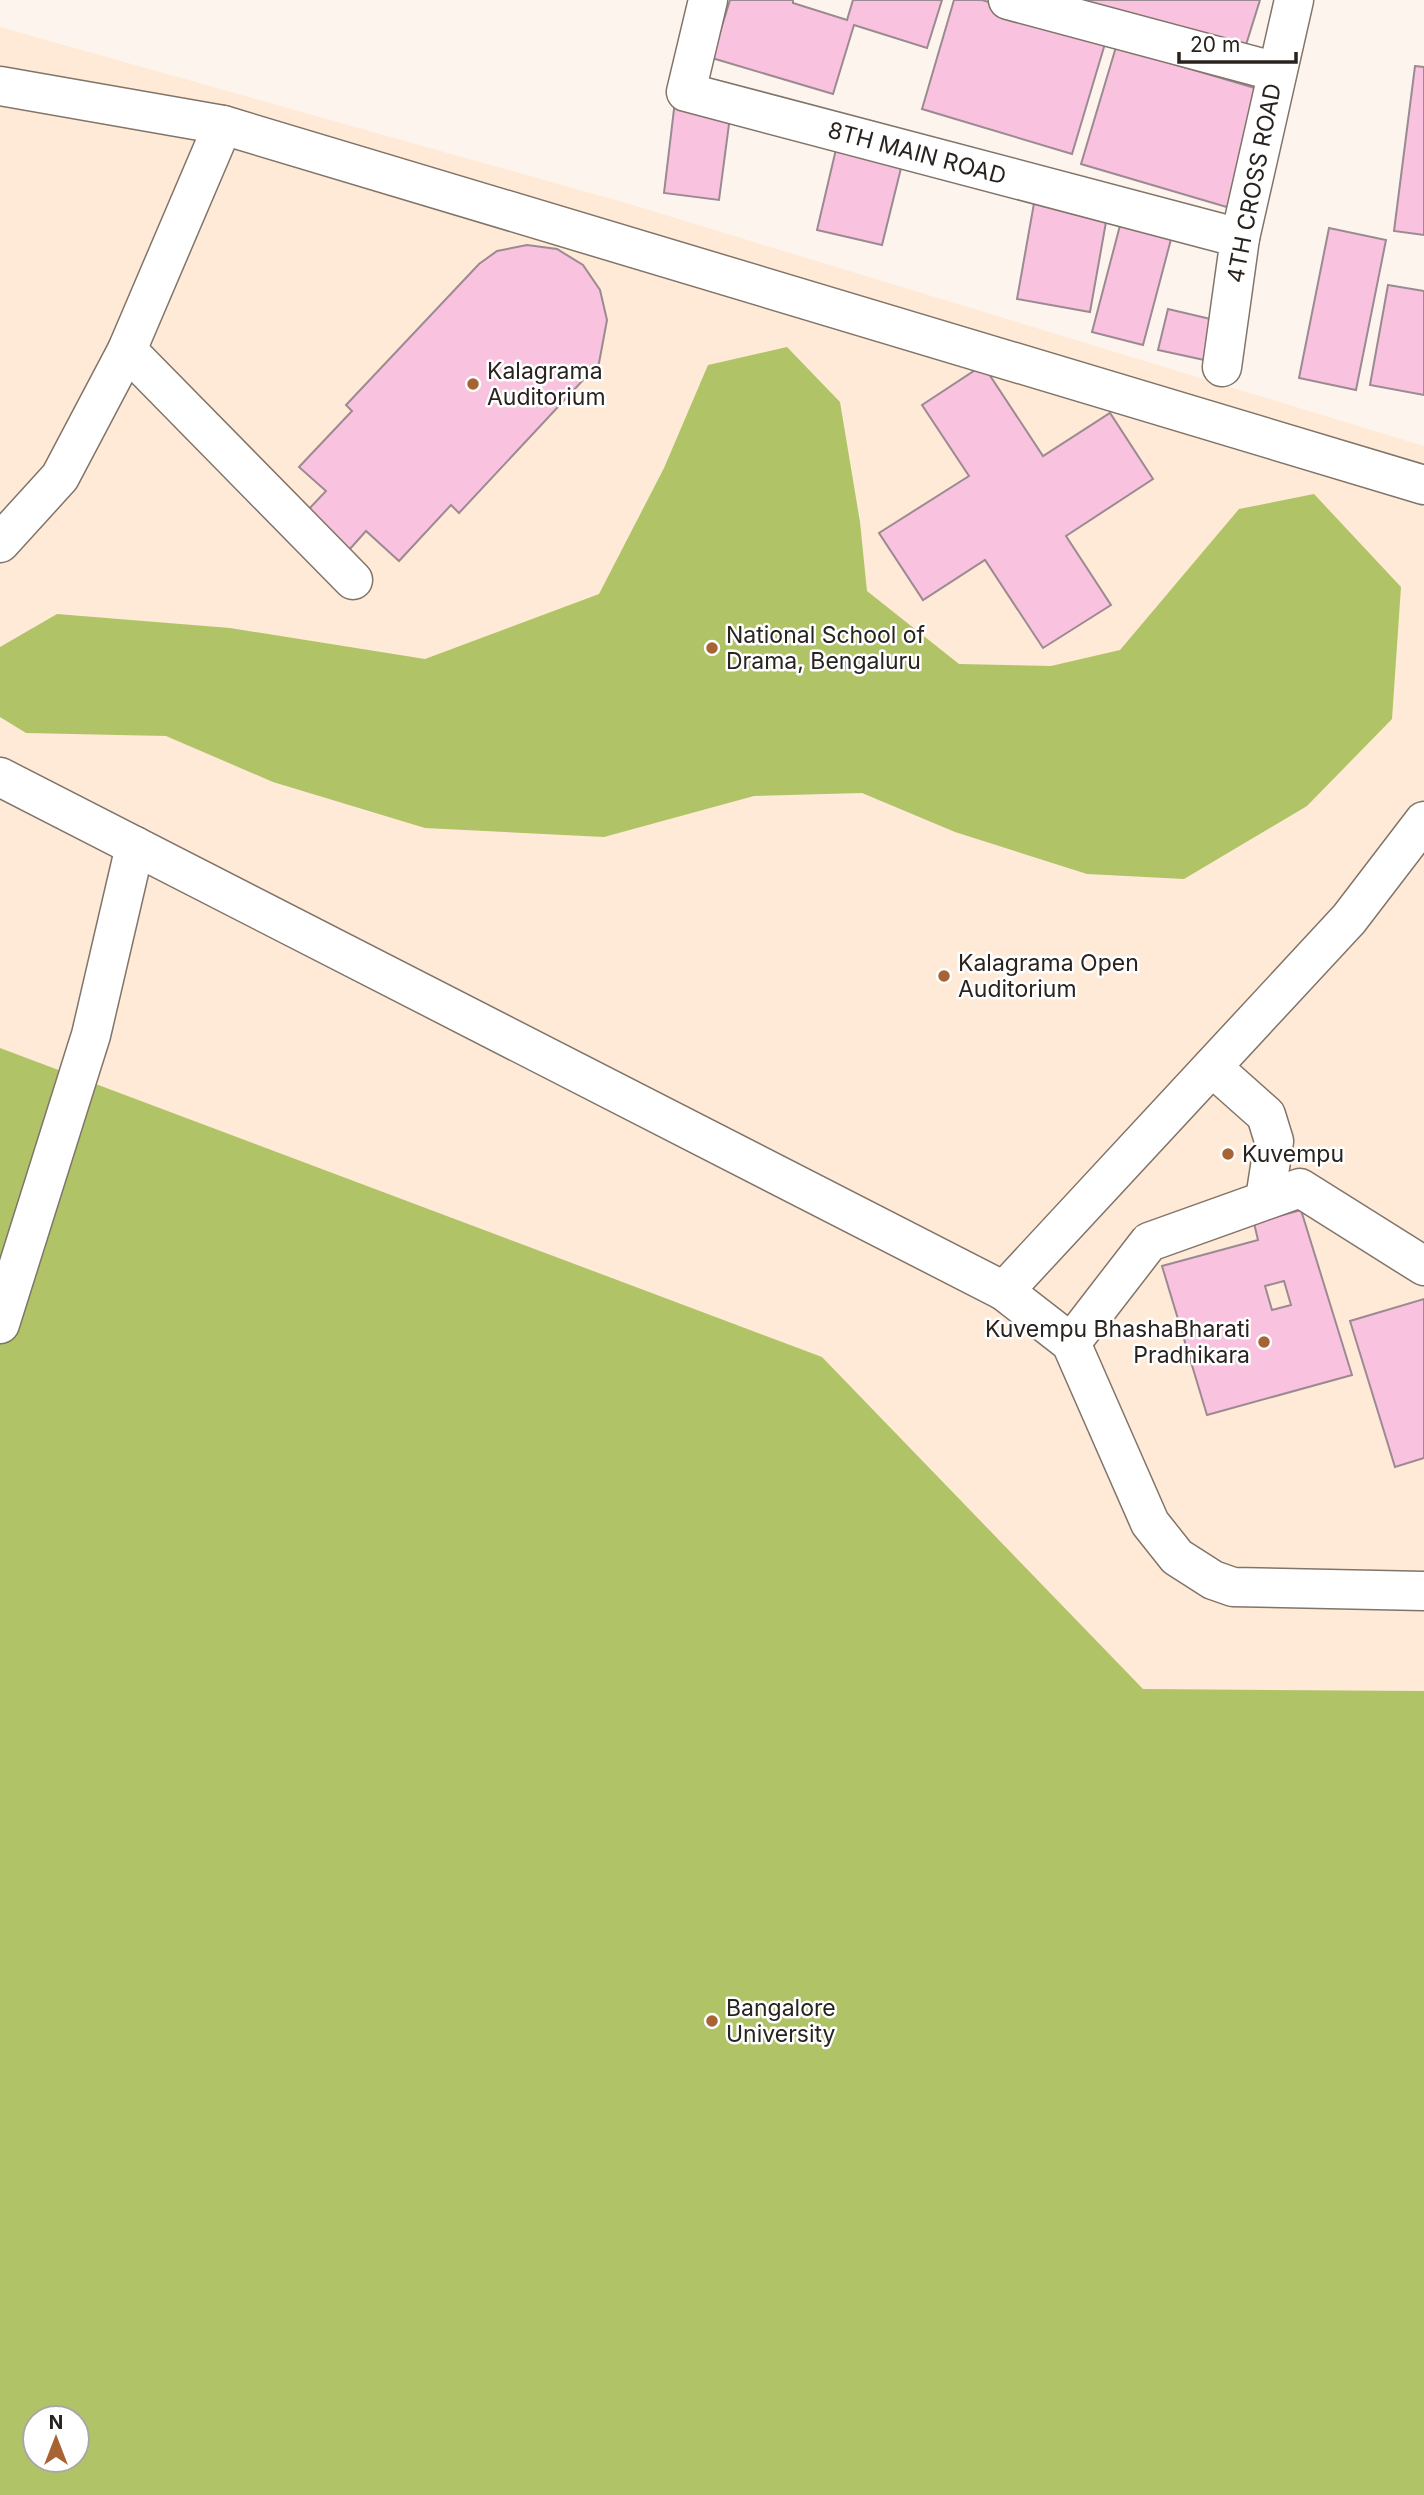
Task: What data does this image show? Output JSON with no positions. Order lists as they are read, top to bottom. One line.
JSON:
{"streets":{"street":["8TH MAIN ROAD","4TH CROSS ROAD"]},"crossings":[["8TH MAIN ROAD","4TH CROSS ROAD"]],"places":["Kalagrama Auditorium","National School of Drama, Bengaluru","Kalagrama Open Auditorium","Kuvempu","Kuvempu BhashaBharati Pradhikara","Bangalore University"],"scale_bar":"20 m","north":"top"}
